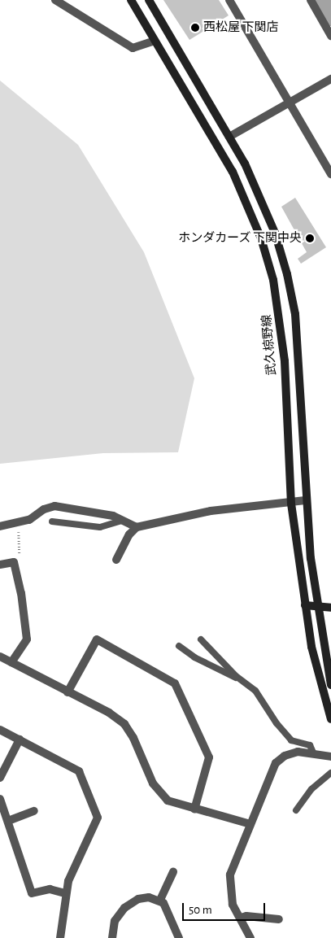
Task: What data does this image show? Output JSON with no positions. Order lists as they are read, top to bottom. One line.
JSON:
{"streets":{"main road":["武久椋野線"]},"places":["西松屋 下関店","ホンダカーズ 下関中央"],"scale_bar":"50 m"}
